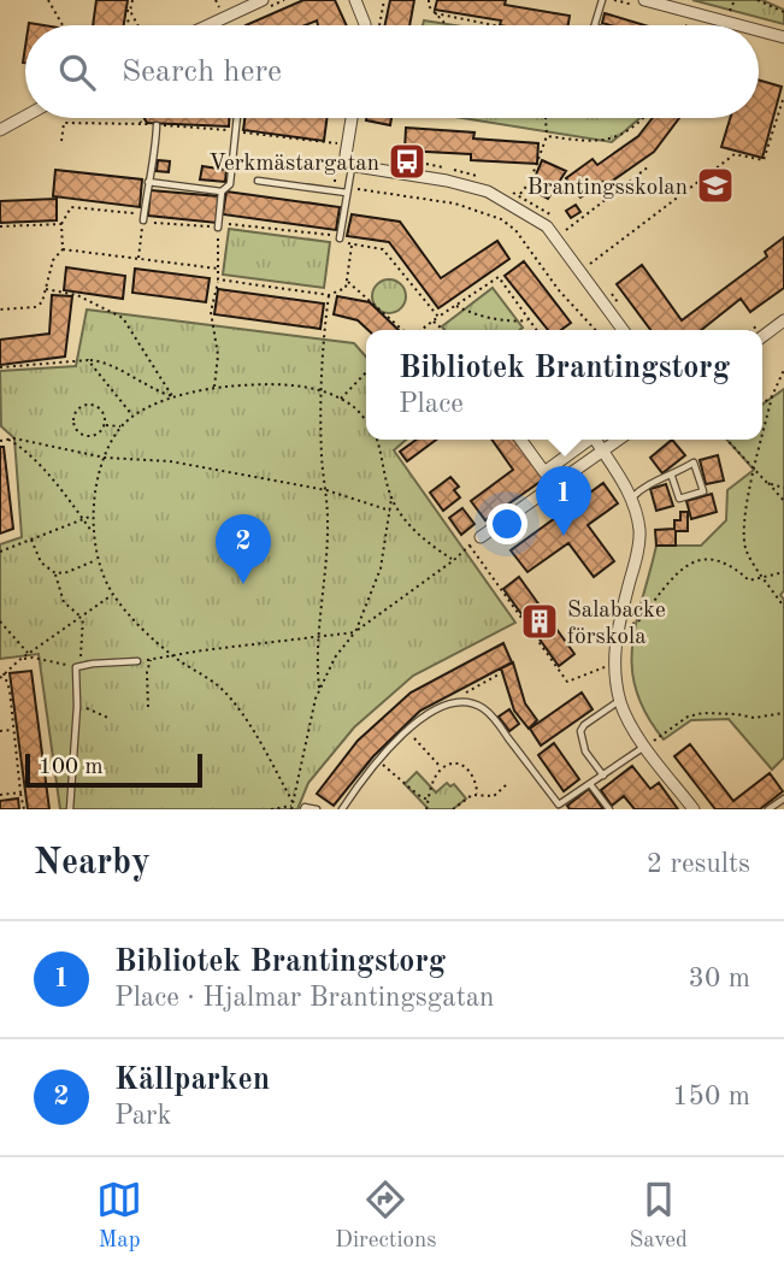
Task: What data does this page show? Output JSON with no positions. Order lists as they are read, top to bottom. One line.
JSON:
{"places":{"bus stop":["Verkmästargatan"],"school or university":["Brantingsskolan"],"building":["Salabacke förskola"]},"scale_bar":"100 m","page":{"search":"Search here","popup":["Bibliotek Brantingstorg","Place"],"pins":["1","2"],"scale":"100 m","heading":["Nearby","2 results"],"list":[{"mark":"1","name":"Bibliotek Brantingstorg","note":"Place · Hjalmar Brantingsgatan","value":"30 m"},{"mark":"2","name":"Källparken","note":"Park","value":"150 m"}],"nav":["Map","Directions","Saved"]}}
